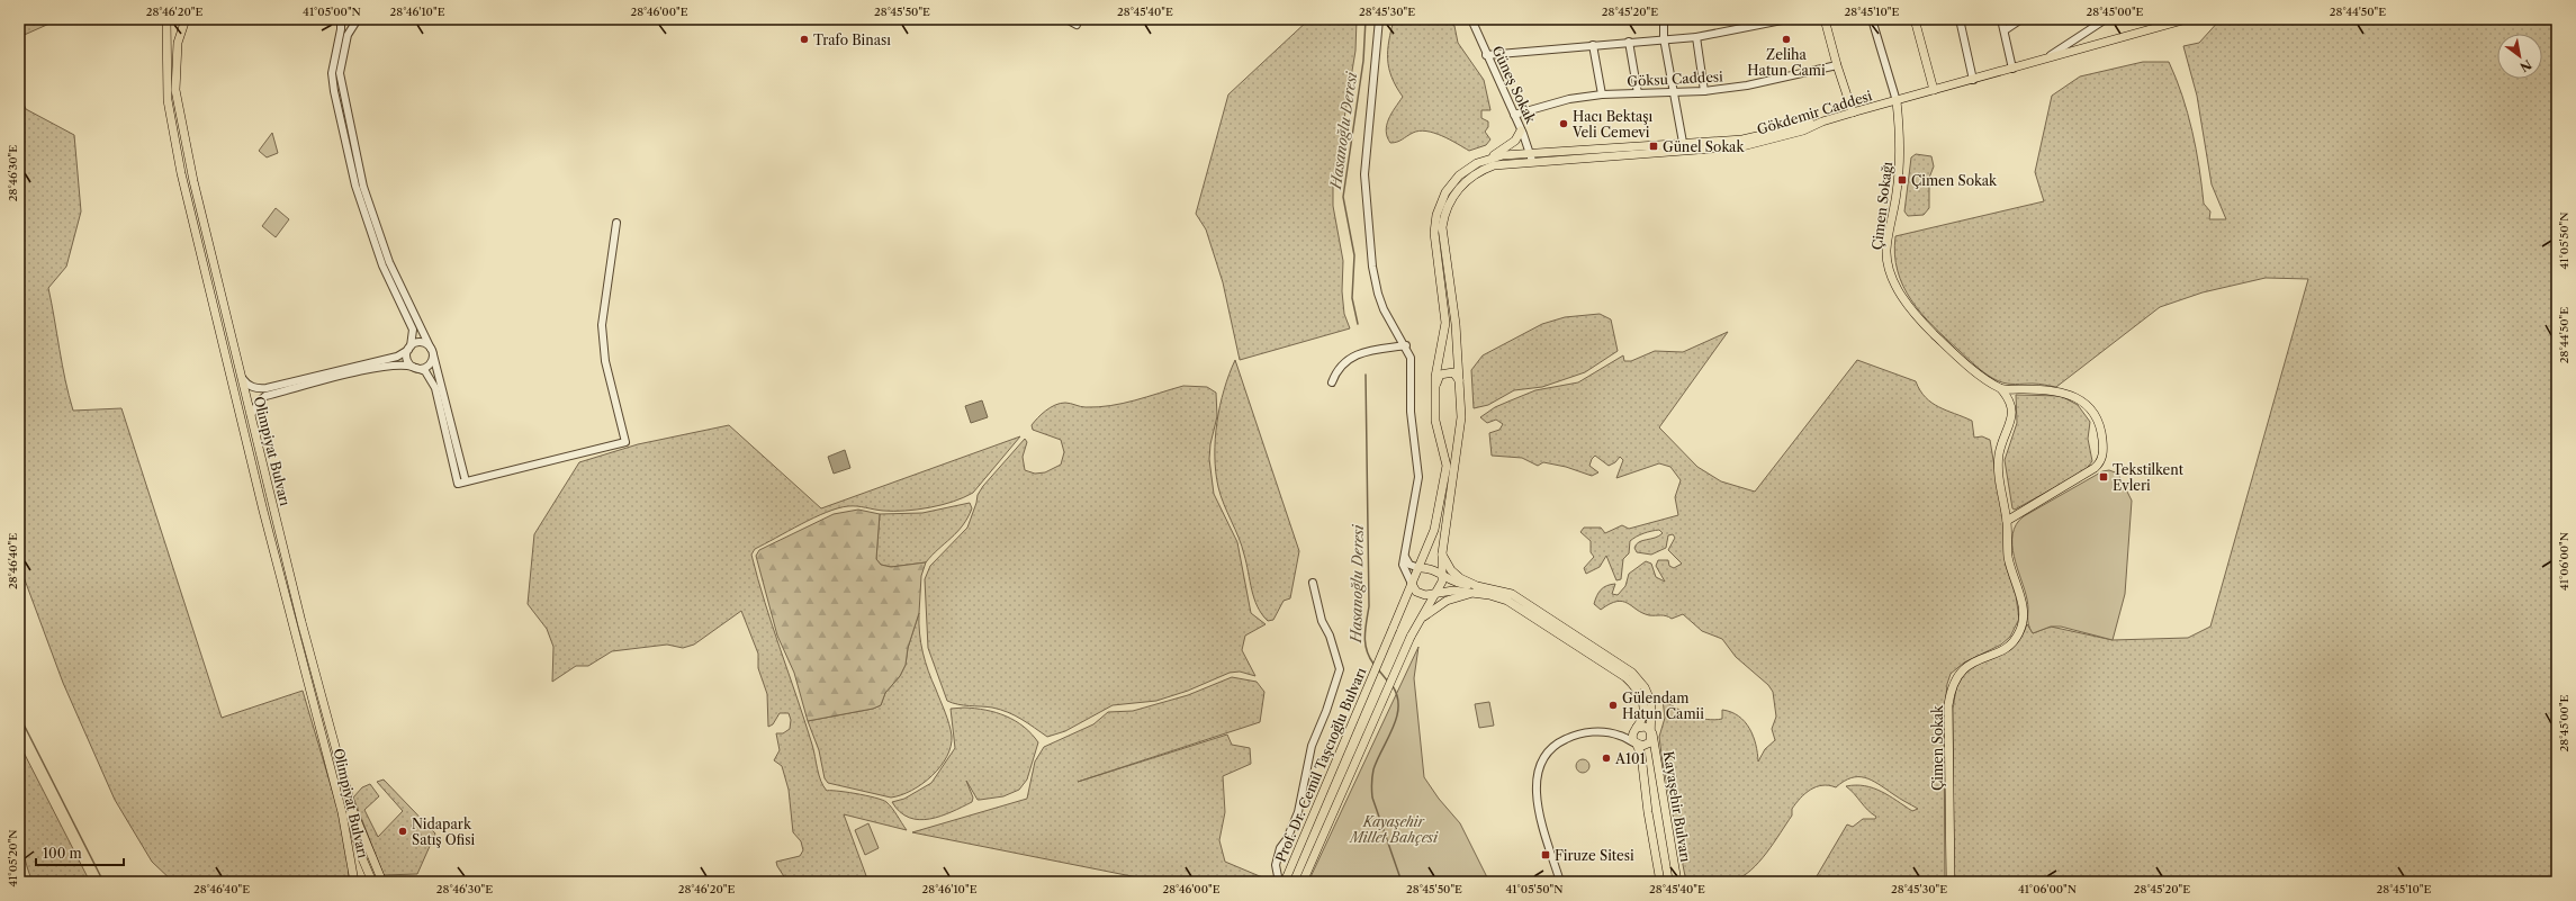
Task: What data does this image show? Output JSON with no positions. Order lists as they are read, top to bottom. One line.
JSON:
{"streets":{"main road":["Gökdemir Caddesi","Çimen Sokağı","Olimpiyat Bulvarı","Çimen Sokak","Prof. Dr. Cemil Taşcıoğlu Bulvarı","Kayaşehir Bulvarı"],"street":["Göksu Caddesi","Güneş Sokak"]},"crossings":[["Göksu Caddesi","Güneş Sokak"],["Güneş Sokak","Gökdemir Caddesi"],["Gökdemir Caddesi","Çimen Sokağı"],["Çimen Sokağı","Çimen Sokak"]],"water":["Hasanoğlu Deresi"],"parks":["Kayaşehir Millet Bahçesi"],"places":{"other":["Trafo Binası","Zeliha Hatun Cami","Hacı Bektaşı Veli Cemevi","Gülendam Hatun Camii","A101","Nidapark Satış Ofisi"],"transit":["Günel Sokak","Çimen Sokak","Tekstilkent Evleri","Firuze Sitesi"]},"scale_bar":"100 m","north":"bottom right","coordinates":["28°46'20\"E","41°05'00\"N","28°46'10\"E","28°46'00\"E","28°45'50\"E","28°45'40\"E","28°45'30\"E","28°45'20\"E","28°45'10\"E","28°45'00\"E","28°44'50\"E","28°46'30\"E","41°05'50\"N","28°46'40\"E","41°06'00\"N","41°05'20\"N"]}
